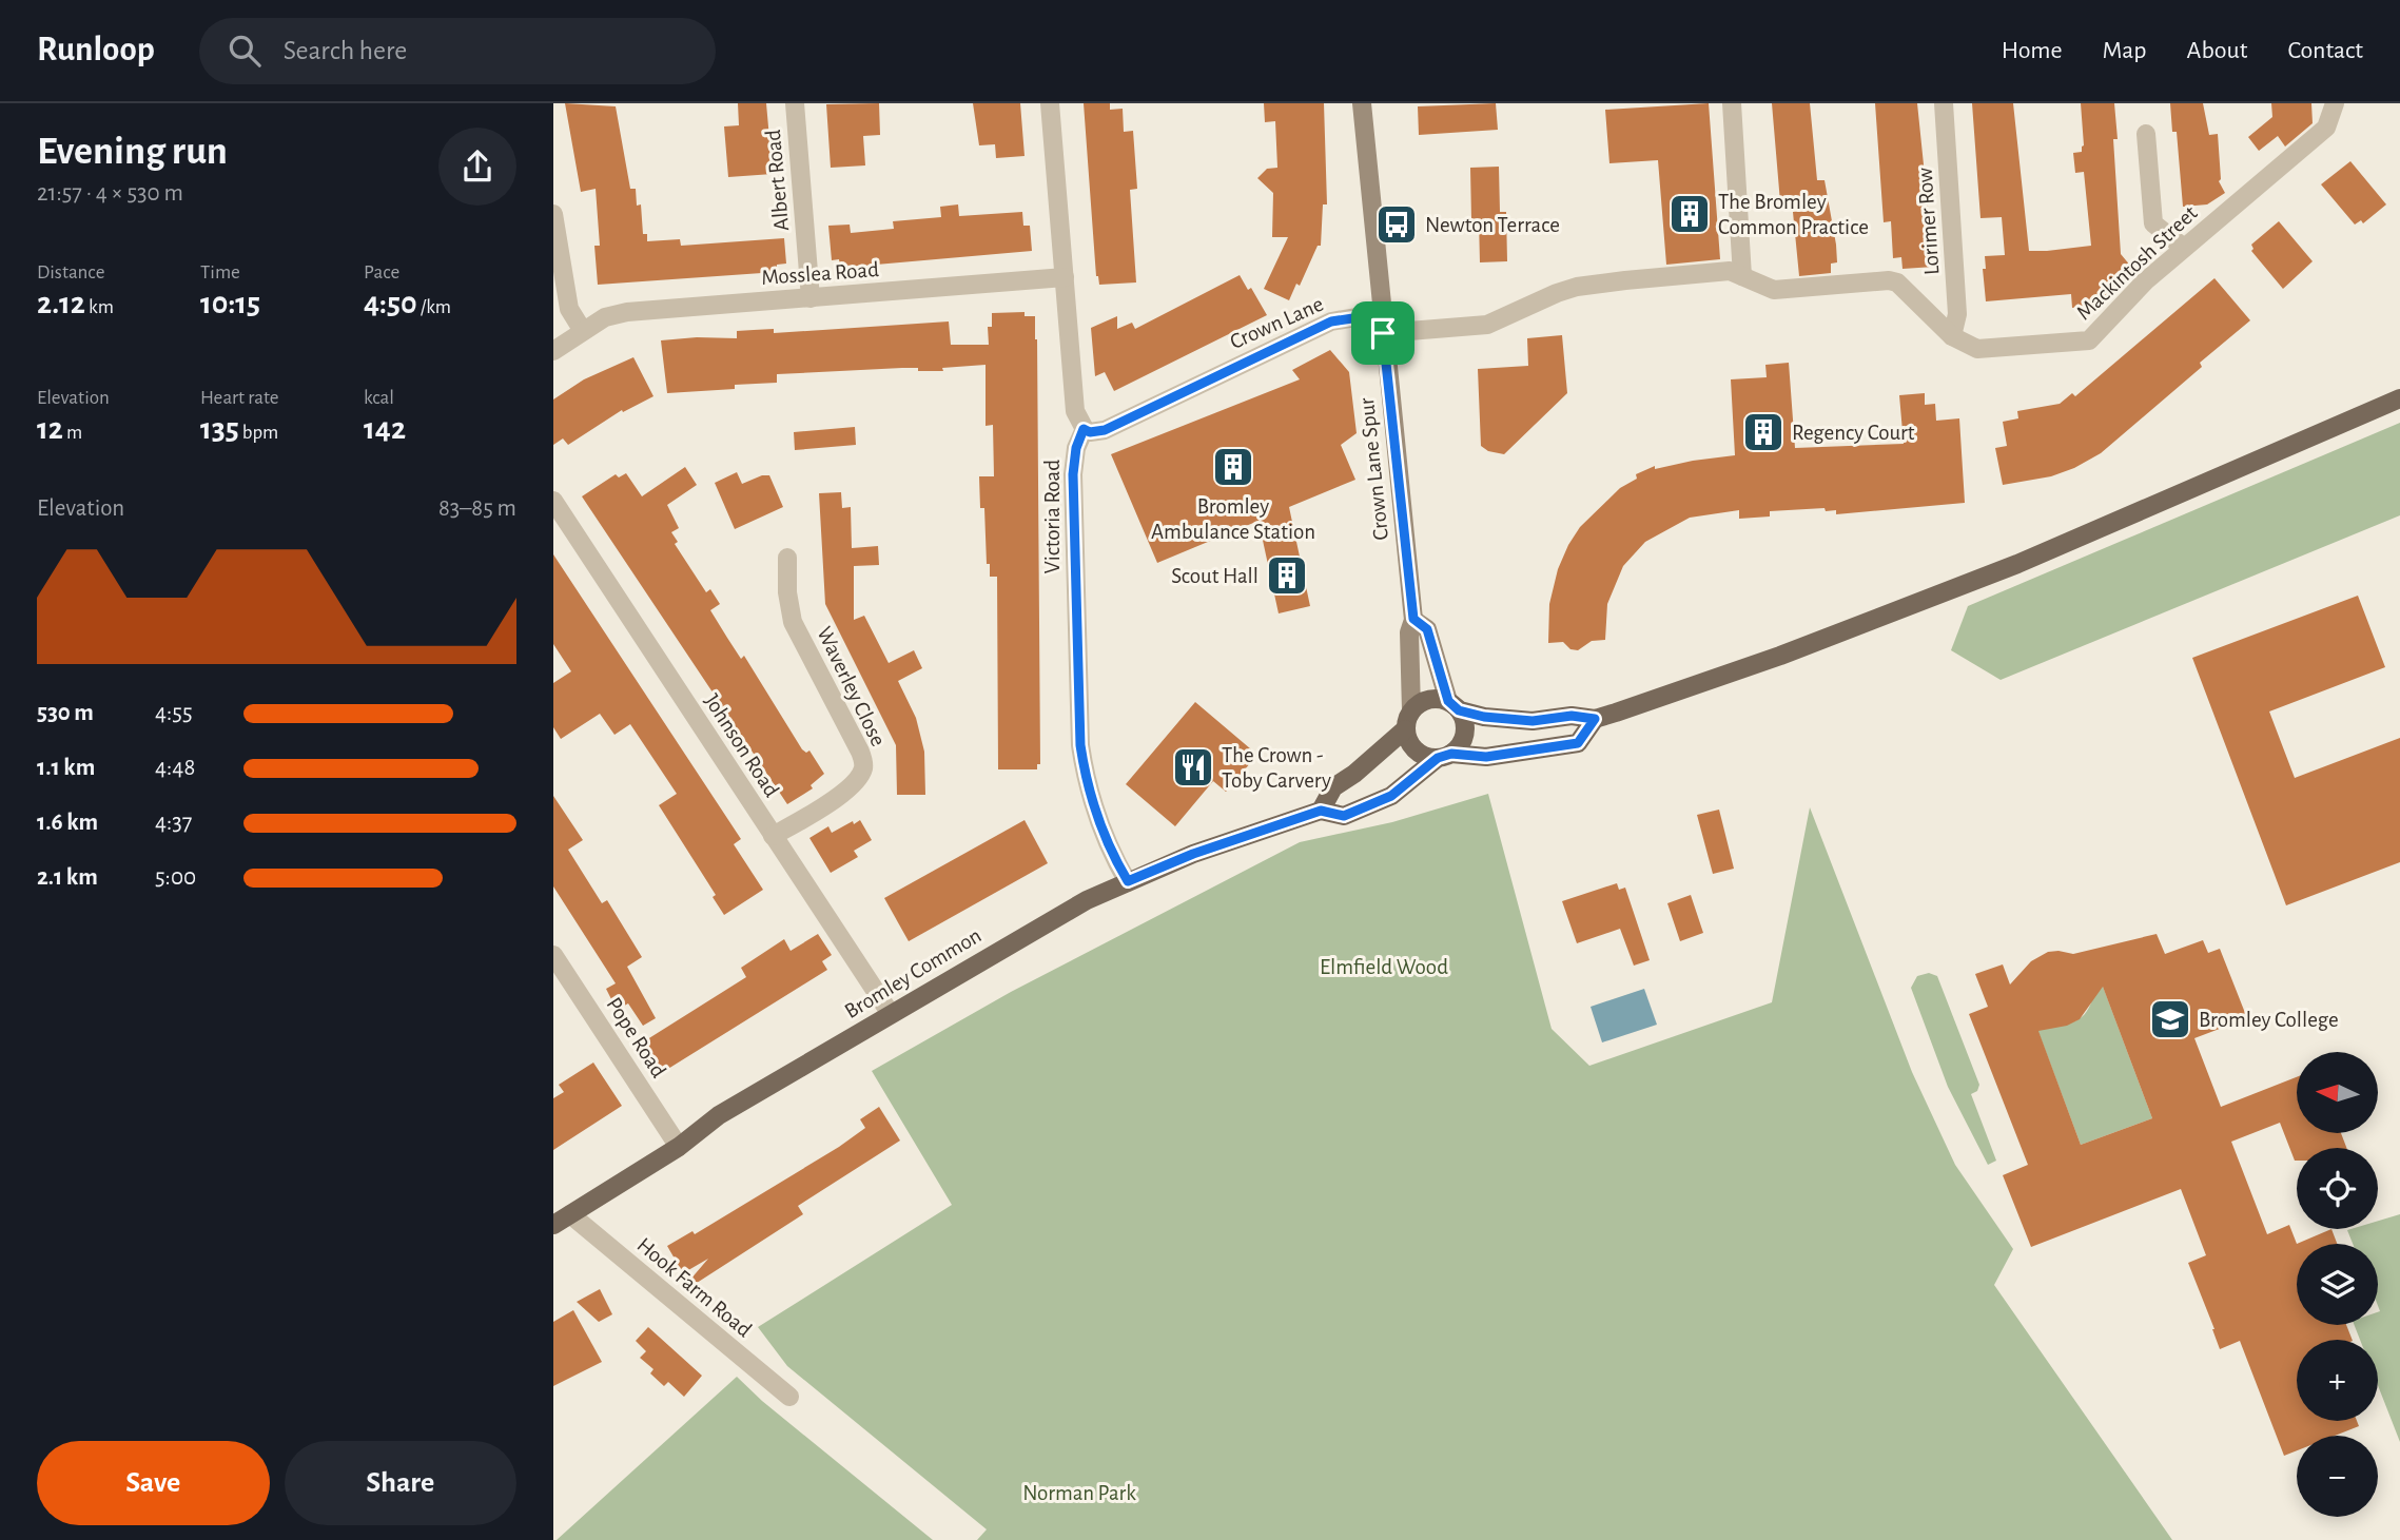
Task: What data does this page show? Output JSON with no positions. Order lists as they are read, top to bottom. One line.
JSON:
{"streets":{"main road":["Bromley Common"],"street":["Albert Road","Lorimer Row","Mackintosh Street","Mosslea Road","Crown Lane","Crown Lane Spur","Victoria Road","Waverley Close","Johnson Road","Pope Road","Hook Farm Road"]},"crossings":[["Albert Road","Mosslea Road"],["Lorimer Row","Mackintosh Street"],["Mackintosh Street","Crown Lane"],["Mackintosh Street","Crown Lane Spur"],["Crown Lane","Crown Lane Spur"],["Crown Lane","Victoria Road"],["Crown Lane Spur","Bromley Common"],["Victoria Road","Bromley Common"],["Waverley Close","Johnson Road"],["Johnson Road","Bromley Common"],["Bromley Common","Pope Road"],["Bromley Common","Hook Farm Road"]],"parks":["Elmfield Wood","Norman Park"],"places":{"building":["The Bromley Common Practice","Regency Court","Bromley Ambulance Station","Scout Hall"],"bus stop":["Newton Terrace"],"restaurant":["The Crown - Toby Carvery"],"school or university":["Bromley College"]},"north":"left","page":{"header":"Runloop","search":"Search here","nav":["Home","Map","About","Contact"],"heading":["Evening run","21:57 · 4 × 530 m"],"stats":[["Distance","2.12 km"],["Time","10:15"],["Pace","4:50 /km"],["Elevation","12 m"],["Heart rate","135 bpm"],["kcal","142"]],"chart":["Elevation","83–85 m"],"list":[{"name":"530 m","note":"4:55"},{"name":"1.1 km","note":"4:48"},{"name":"1.6 km","note":"4:37"},{"name":"2.1 km","note":"5:00"}],"map_buttons":["+","−"],"buttons":["Save","Share"]}}
